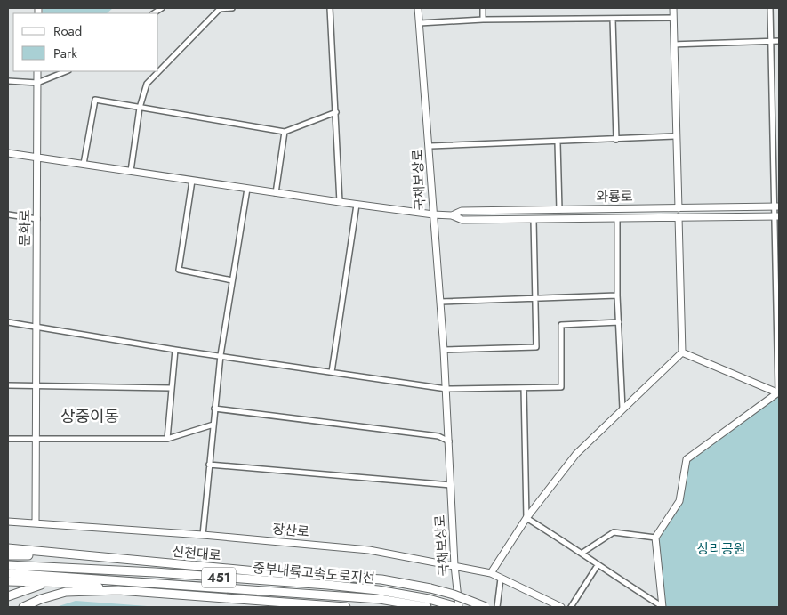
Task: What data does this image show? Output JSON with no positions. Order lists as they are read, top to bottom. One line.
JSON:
{"streets":{"highway":["신천대로","중부내륙고속도로지선","451"],"main road":["국채보상로","와룡로","문화로","장산로"]},"crossings":[["국채보상로","와룡로"],["국채보상로","장산로"],["국채보상로","중부내륙고속도로지선"],["와룡로","문화로"],["문화로","장산로"]],"districts":["상중이동"],"parks":["상리공원"],"legend":["Road","Park"]}
